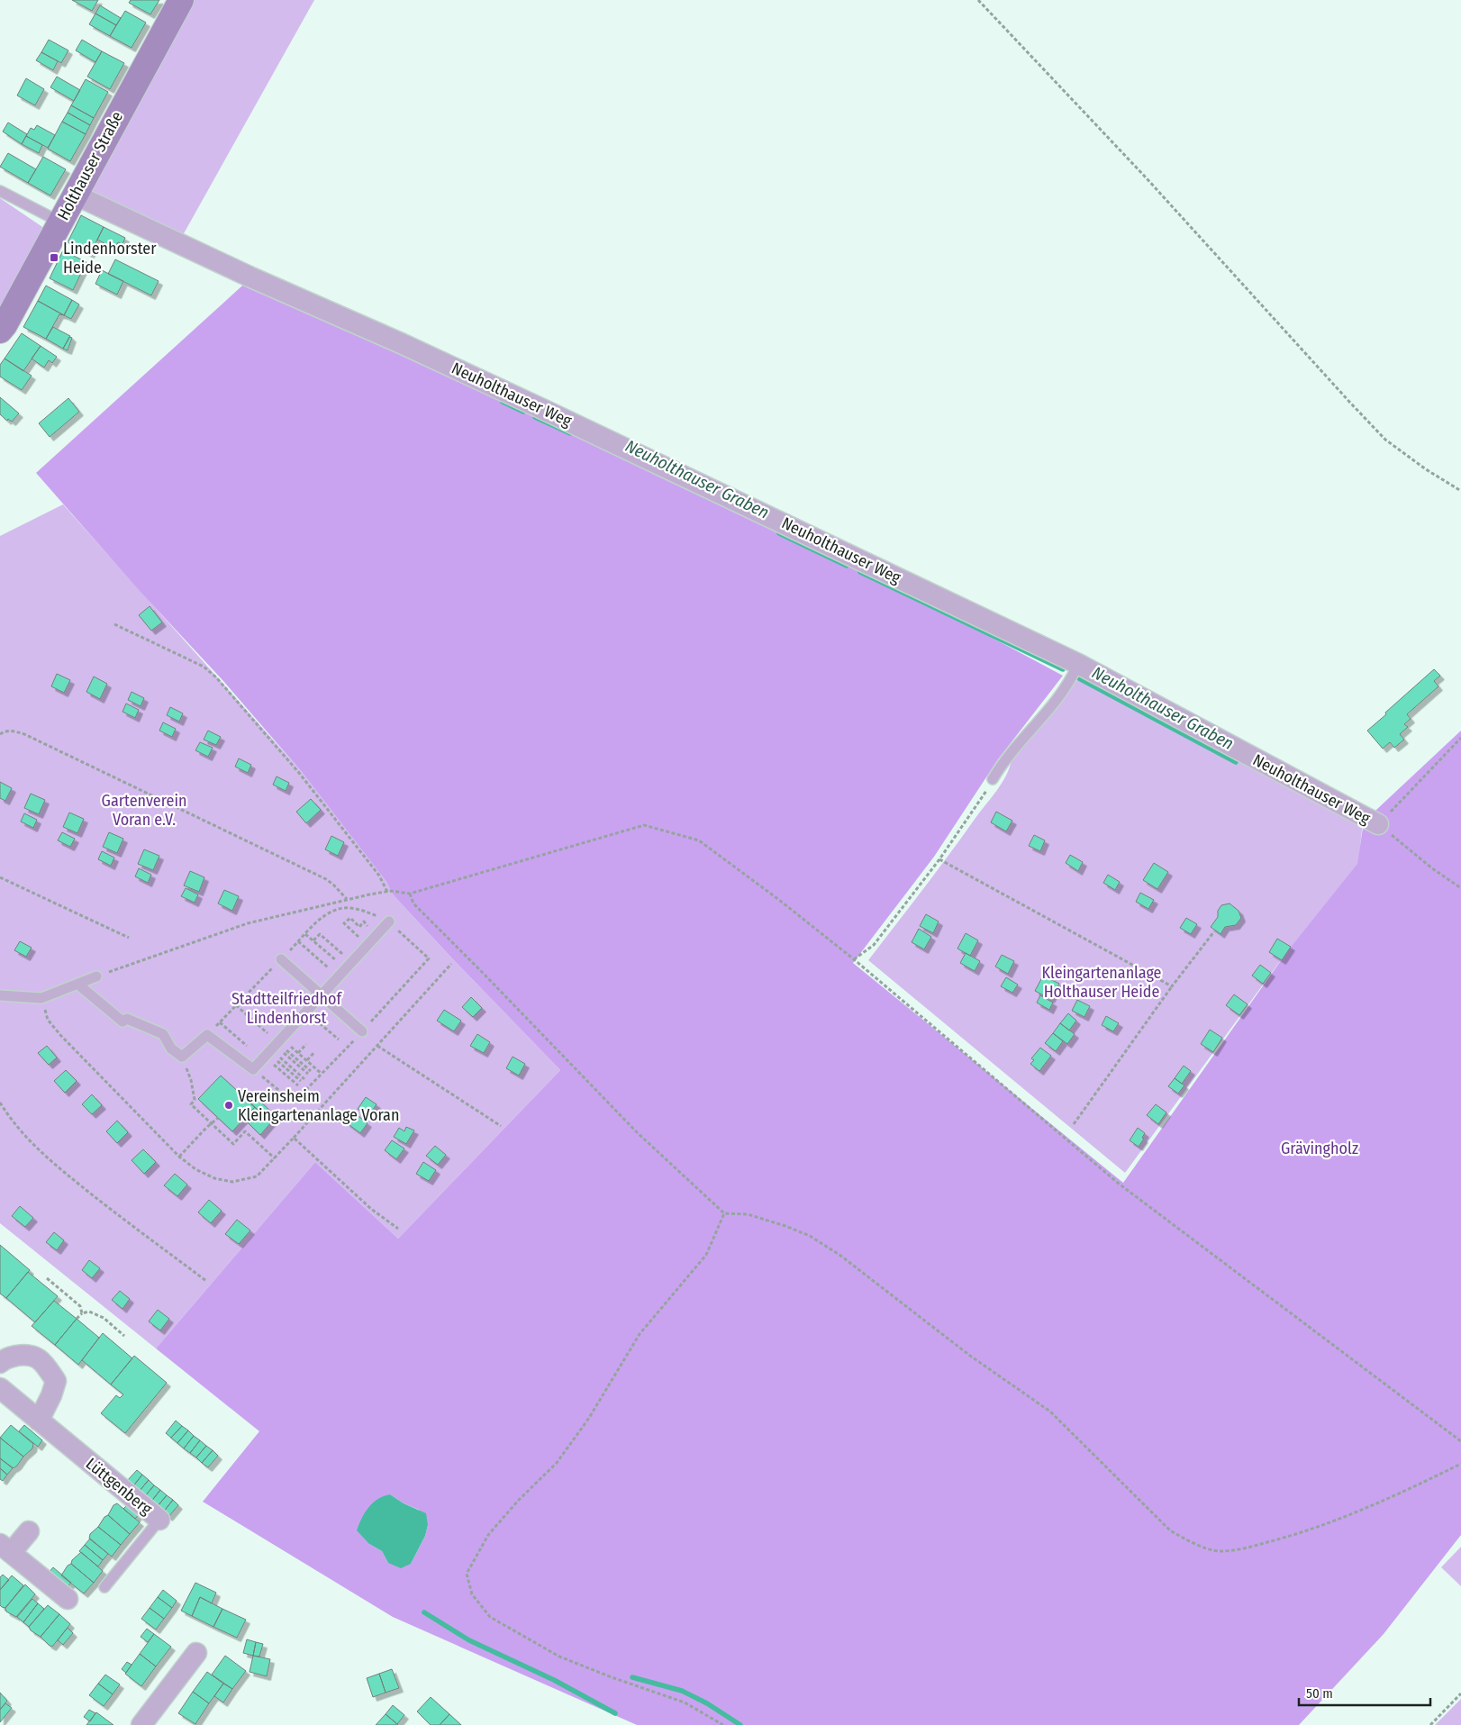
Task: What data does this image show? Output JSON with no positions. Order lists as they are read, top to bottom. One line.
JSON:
{"streets":{"street":["Holthauser Straße","Neuholthauser Weg","Lüttgenberg"]},"crossings":[["Holthauser Straße","Neuholthauser Weg"]],"water":["Neuholthauser Graben"],"parks":["Gartenverein Voran e.V.","Kleingartenanlage Holthauser Heide","Stadtteilfriedhof Lindenhorst","Grävingholz"],"places":{"transit":["Lindenhorster Heide"],"other":["Vereinsheim Kleingartenanlage Voran"]},"scale_bar":"50 m"}
